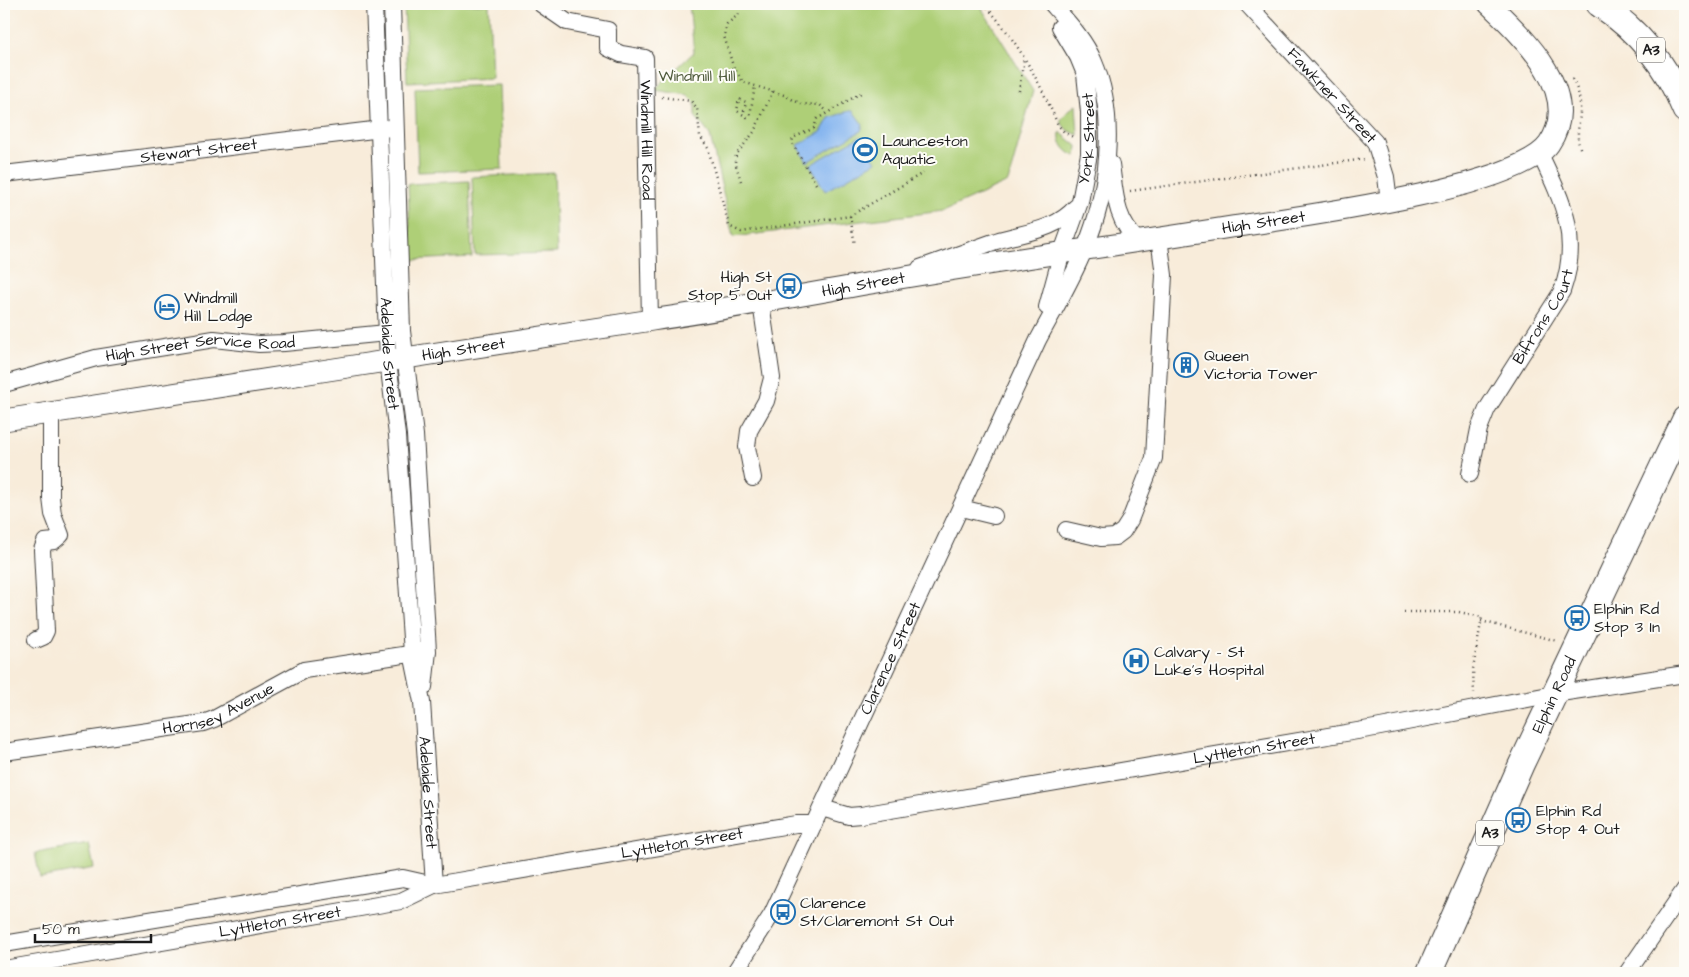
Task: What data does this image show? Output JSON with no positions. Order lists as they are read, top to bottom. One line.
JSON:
{"streets":{"highway":["A3","Elphin Road"],"main road":["High Street"],"street":["Fawkner Street","York Street","Windmill Hill Road","Stewart Street","Bifrons Court","High Street Service Road","Adelaide Street","Clarence Street","Hornsey Avenue","Lyttleton Street"]},"crossings":[["Fawkner Street","High Street"],["York Street","High Street"],["York Street","Clarence Street"],["Windmill Hill Road","High Street"],["Stewart Street","Adelaide Street"],["High Street","Bifrons Court"],["High Street","Adelaide Street"],["High Street","Clarence Street"],["High Street Service Road","Adelaide Street"],["Adelaide Street","Hornsey Avenue"],["Adelaide Street","Lyttleton Street"],["Clarence Street","Lyttleton Street"],["Elphin Road","Lyttleton Street"]],"parks":["Windmill Hill"],"places":{"sports":["Launceston Aquatic"],"bus stop":["High St Stop 5 Out","Elphin Rd Stop 3 In","Elphin Rd Stop 4 Out","Clarence St/Claremont St Out"],"hotel":["Windmill Hill Lodge"],"building":["Queen Victoria Tower"],"hospital":["Calvary - St Luke's Hospital"]},"scale_bar":"50 m"}
